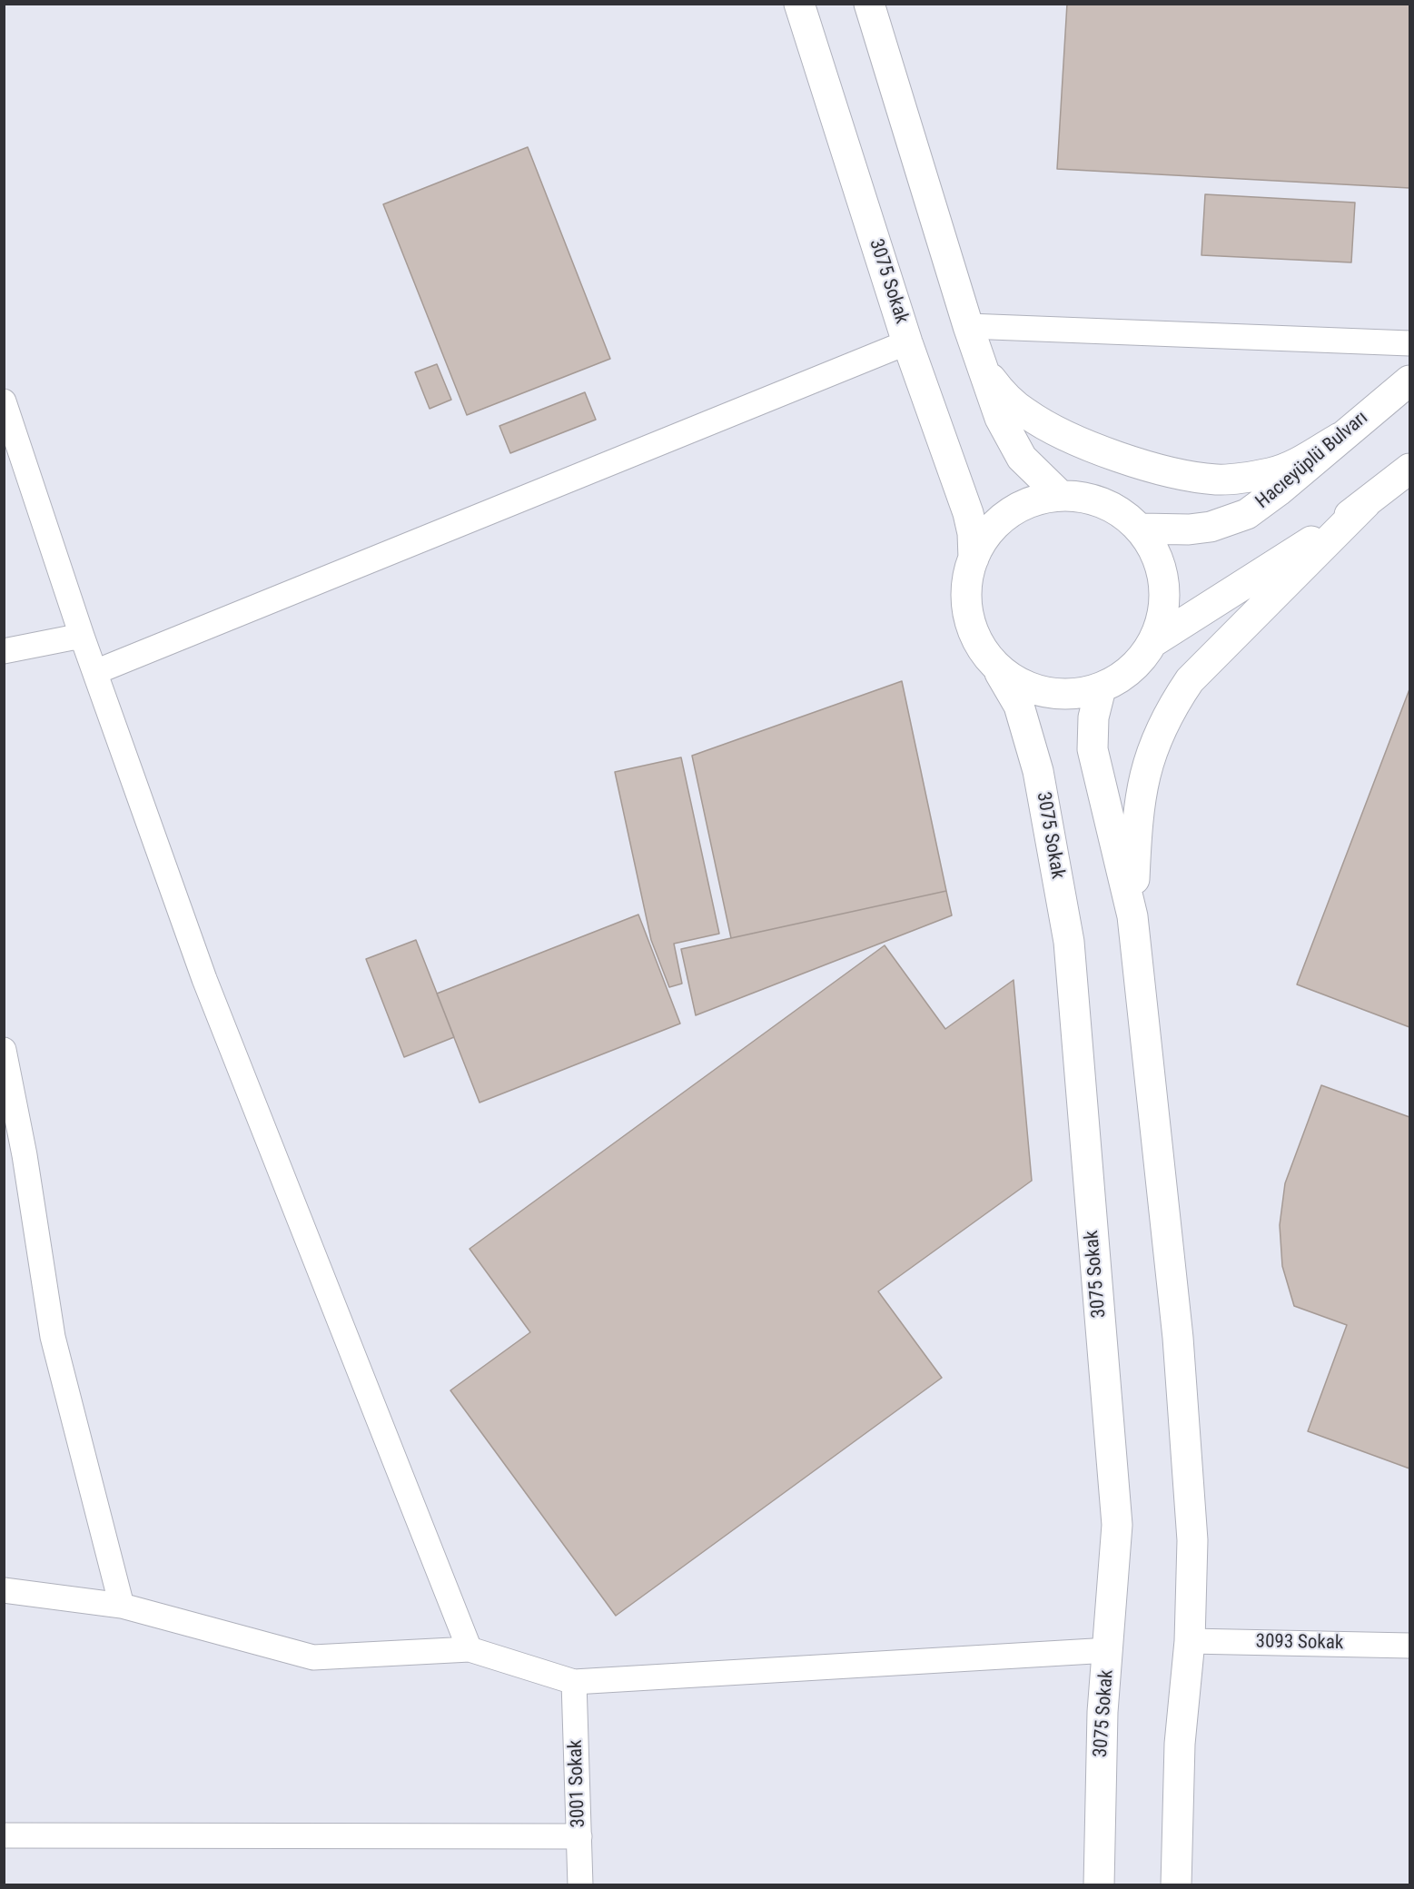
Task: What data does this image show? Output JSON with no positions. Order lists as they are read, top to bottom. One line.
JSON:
{"streets":{"street":["3075 Sokak","Hacıeyüplü Bulvarı","3093 Sokak","3001 Sokak"]}}
